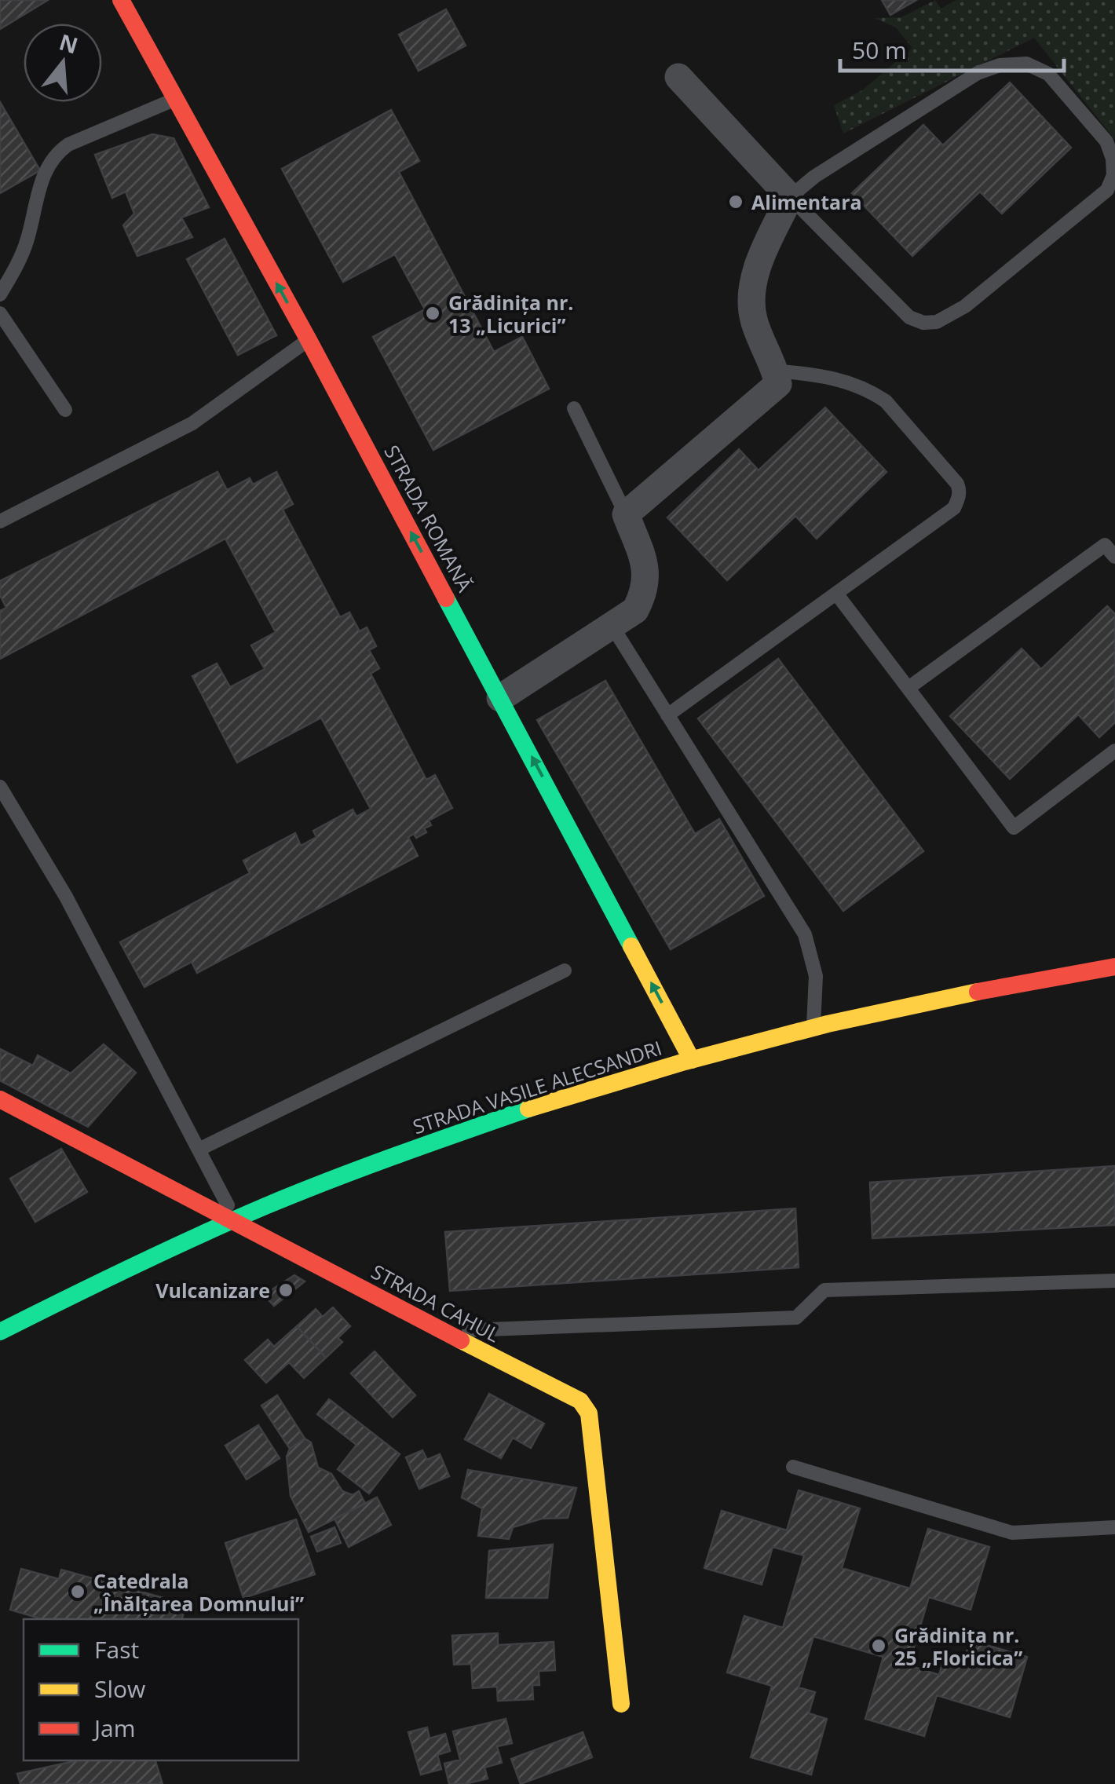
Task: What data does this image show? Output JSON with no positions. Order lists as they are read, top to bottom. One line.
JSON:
{"streets":{"street":["STRADA ROMANĂ","STRADA VASILE ALECSANDRI","STRADA CAHUL"]},"crossings":[["STRADA ROMANĂ","STRADA VASILE ALECSANDRI"],["STRADA VASILE ALECSANDRI","STRADA CAHUL"]],"one_way":["STRADA ROMANĂ"],"places":["Alimentara","Grădinița nr. 13 „Licurici”","Vulcanizare","Catedrala „Înălțarea Domnului”","Grădinița nr. 25 „Floricica”"],"legend":["Fast","Slow","Jam"],"scale_bar":"50 m","north":"top"}
